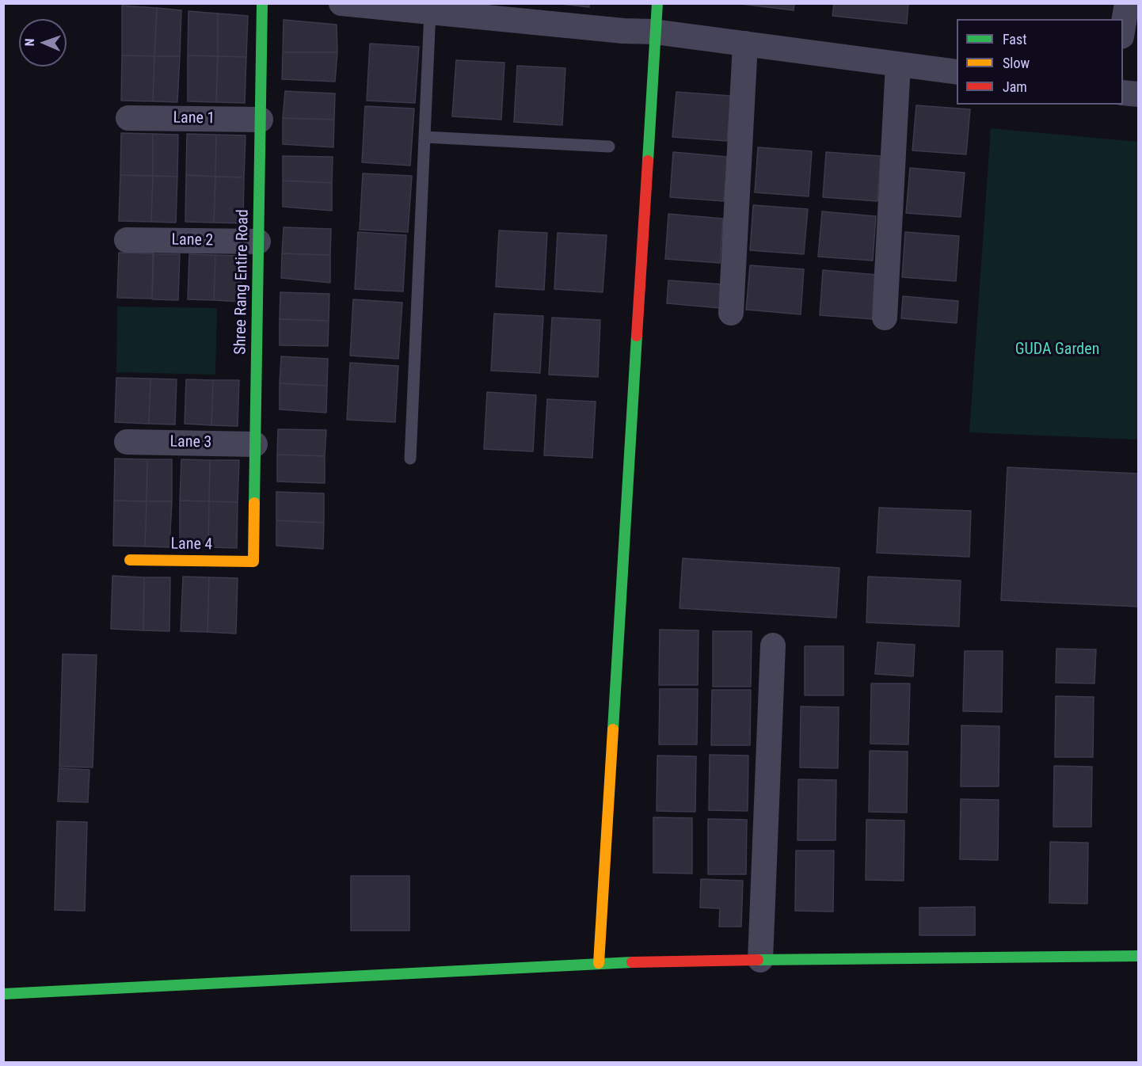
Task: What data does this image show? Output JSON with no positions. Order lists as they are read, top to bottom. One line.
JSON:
{"streets":{"street":["Lane 1","Lane 2","Shree Rang Entire Road","Lane 3","Lane 4"]},"crossings":[["Lane 1","Shree Rang Entire Road"],["Lane 2","Shree Rang Entire Road"],["Shree Rang Entire Road","Lane 3"],["Shree Rang Entire Road","Lane 4"]],"parks":["GUDA Garden"],"legend":["Fast","Slow","Jam"],"north":"left"}
